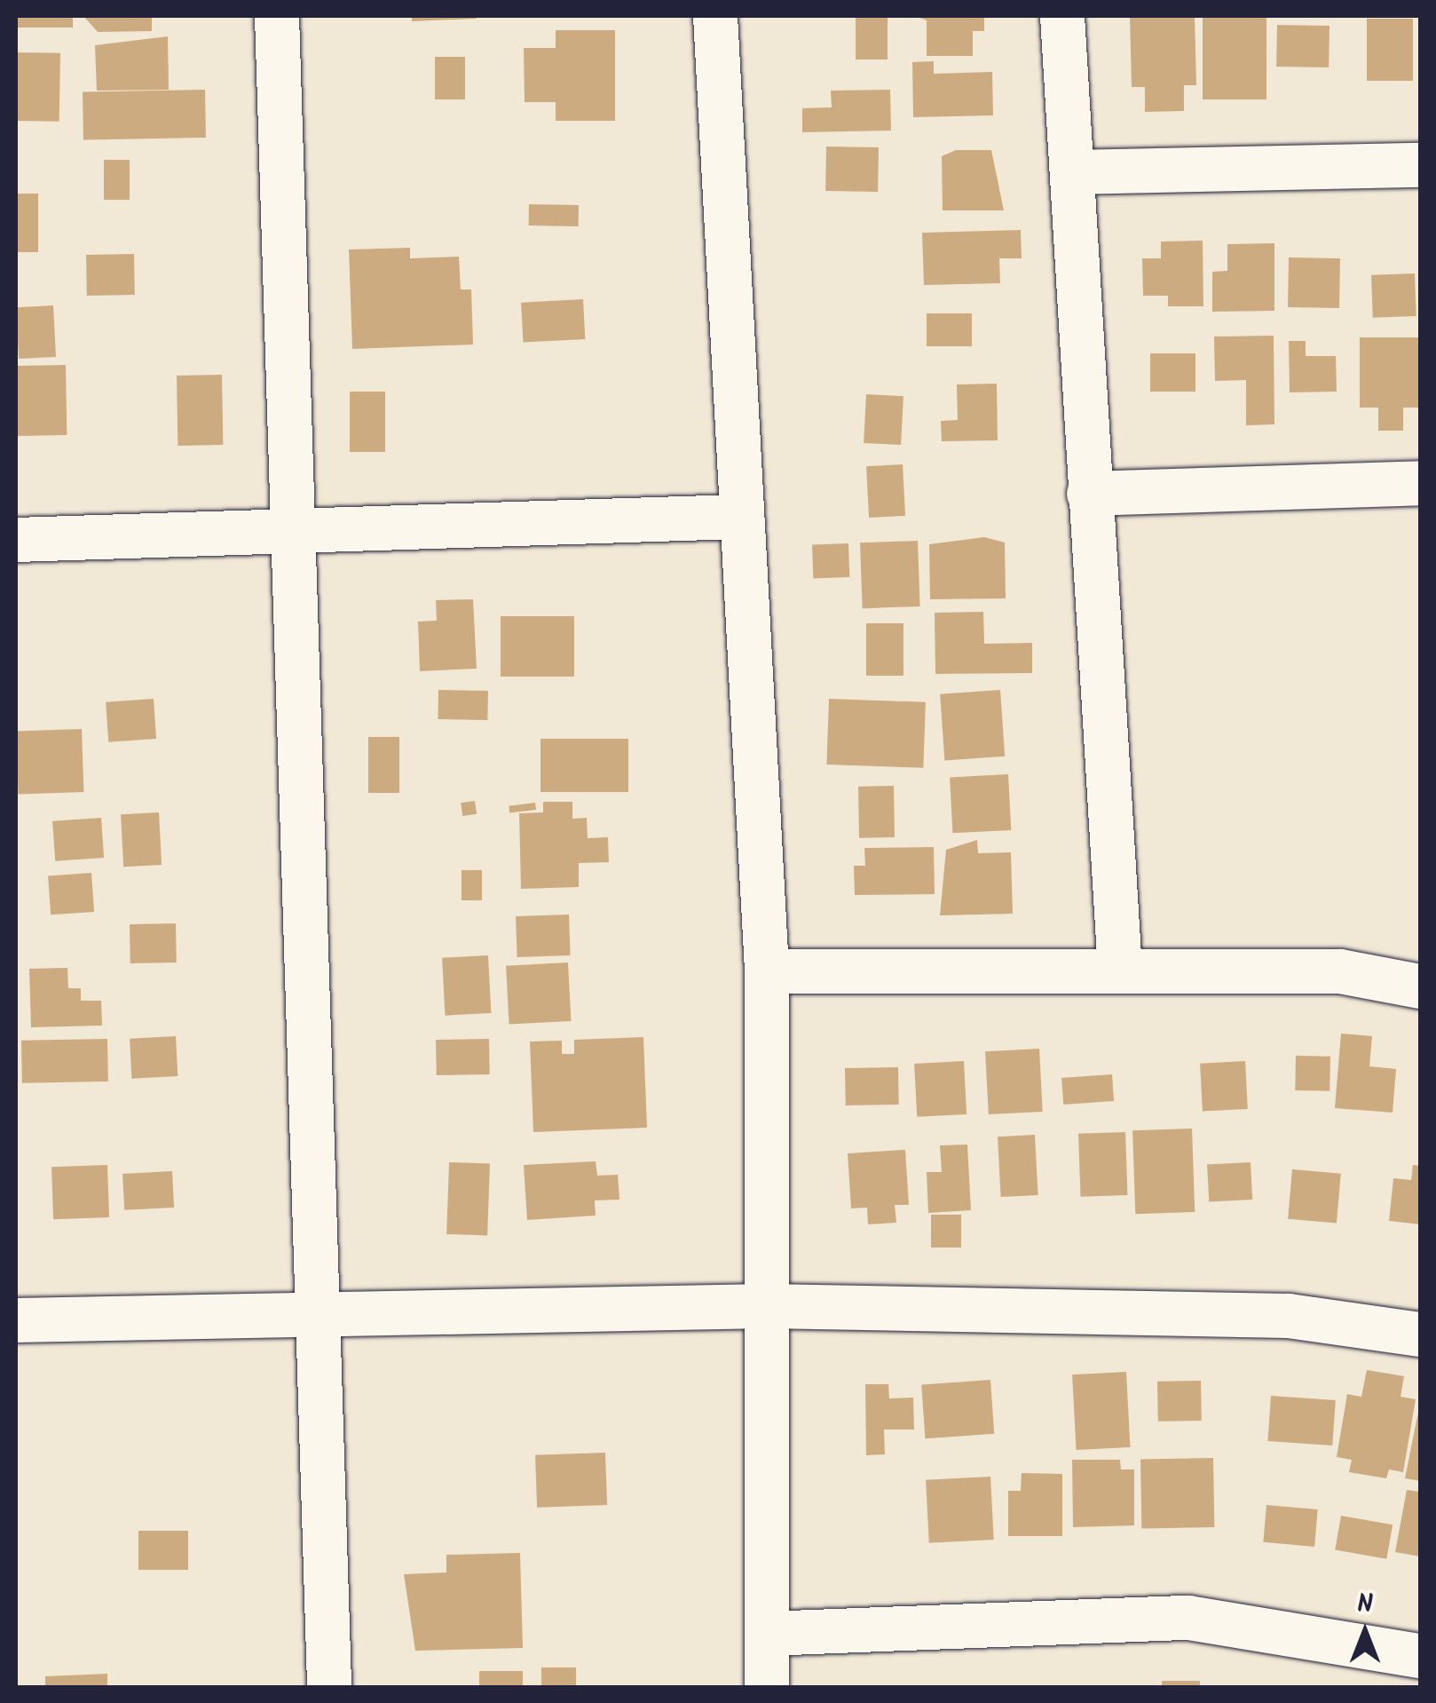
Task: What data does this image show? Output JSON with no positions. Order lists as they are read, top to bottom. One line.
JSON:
{"north":"top"}
